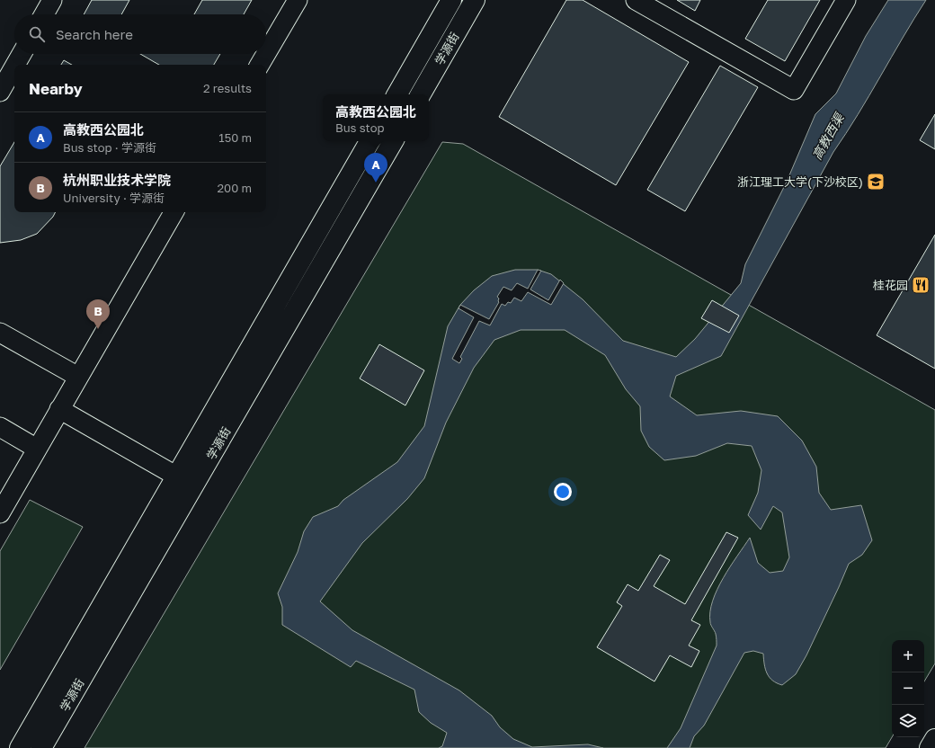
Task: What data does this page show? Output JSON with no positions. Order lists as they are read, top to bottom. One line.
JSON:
{"streets":{"main road":["学源街"]},"water":["高教西渠"],"places":{"school or university":["浙江理工大学(下沙校区)"],"restaurant":["桂花园"]},"page":{"search":"Search here","heading":["Nearby","2 results"],"popup":["高教西公园北","Bus stop"],"list":[{"mark":"A","name":"高教西公园北","note":"Bus stop · 学源街","value":"150 m"},{"mark":"B","name":"杭州职业技术学院","note":"University · 学源街","value":"200 m"}],"pins":["A","B"],"map_buttons":["+","−"]}}
